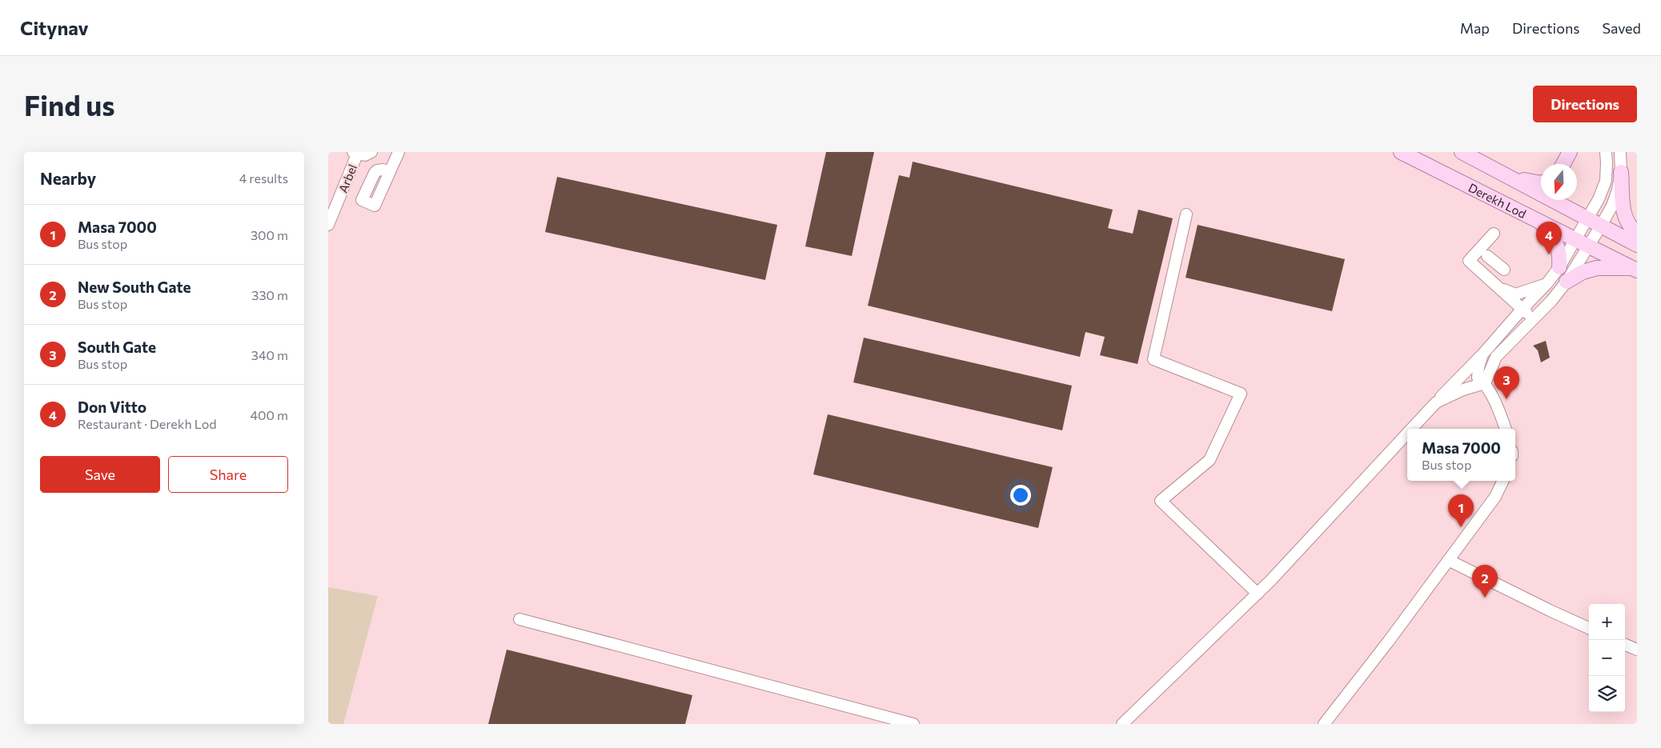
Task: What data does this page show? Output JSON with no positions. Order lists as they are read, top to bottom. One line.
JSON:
{"streets":{"main road":["Derekh Lod"],"street":["Arbel"]},"north":"bottom","page":{"header":"Citynav","nav":["Map","Directions","Saved"],"buttons":["Directions",["Save","Share"]],"title":"Find us","heading":["Nearby","4 results"],"list":[{"mark":"1","name":"Masa 7000","note":"Bus stop","value":"300 m"},{"mark":"2","name":"New South Gate","note":"Bus stop","value":"330 m"},{"mark":"3","name":"South Gate","note":"Bus stop","value":"340 m"},{"mark":"4","name":"Don Vitto","note":"Restaurant · Derekh Lod","value":"400 m"}],"pins":["4","3","1","2"],"popup":["Masa 7000","Bus stop"],"map_buttons":["+","−"]}}
